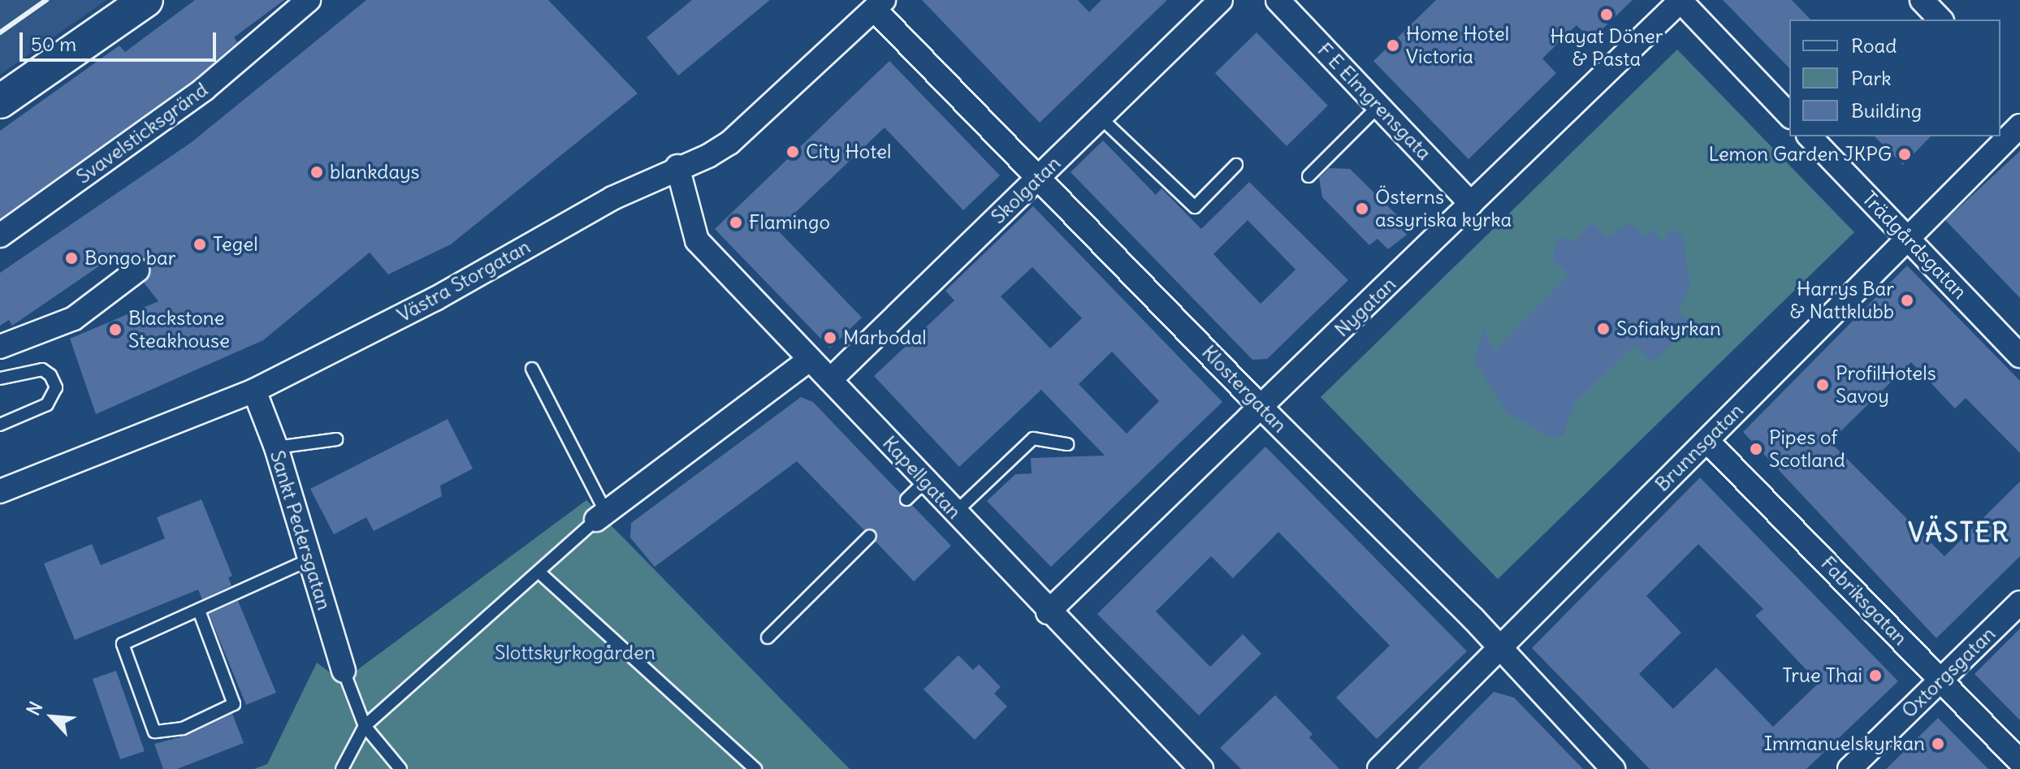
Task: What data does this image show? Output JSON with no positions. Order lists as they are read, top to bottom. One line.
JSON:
{"streets":{"street":["F E Elmgrensgata","Svavelsticksgränd","Skolgatan","Trädgårdsgatan","Västra Storgatan","Nygatan","Klostergatan","Brunnsgatan","Kapellgatan","Sankt Pedersgatan","Fabriksgatan","Oxtorgsgatan"]},"crossings":[["F E Elmgrensgata","Nygatan"],["Skolgatan","Klostergatan"],["Skolgatan","Kapellgatan"],["Trädgårdsgatan","Brunnsgatan"],["Västra Storgatan","Klostergatan"],["Västra Storgatan","Kapellgatan"],["Västra Storgatan","Sankt Pedersgatan"],["Nygatan","Klostergatan"],["Nygatan","Kapellgatan"],["Klostergatan","Brunnsgatan"],["Brunnsgatan","Fabriksgatan"],["Fabriksgatan","Oxtorgsgatan"]],"districts":["VÄSTER"],"parks":["Slottskyrkogården"],"places":["Hayat Döner & Pasta","Home Hotel Victoria","City Hotel","Lemon Garden JKPG","blankdays","Österns assyriska kyrka","Flamingo","Tegel","Bongo bar","Harrys Bar & Nattklubb","Sofiakyrkan","Blackstone Steakhouse","Marbodal","ProfilHotels Savoy","Pipes of Scotland","True Thai","Immanuelskyrkan"],"legend":["Road","Park","Building"],"scale_bar":"50 m","north":"top left"}
